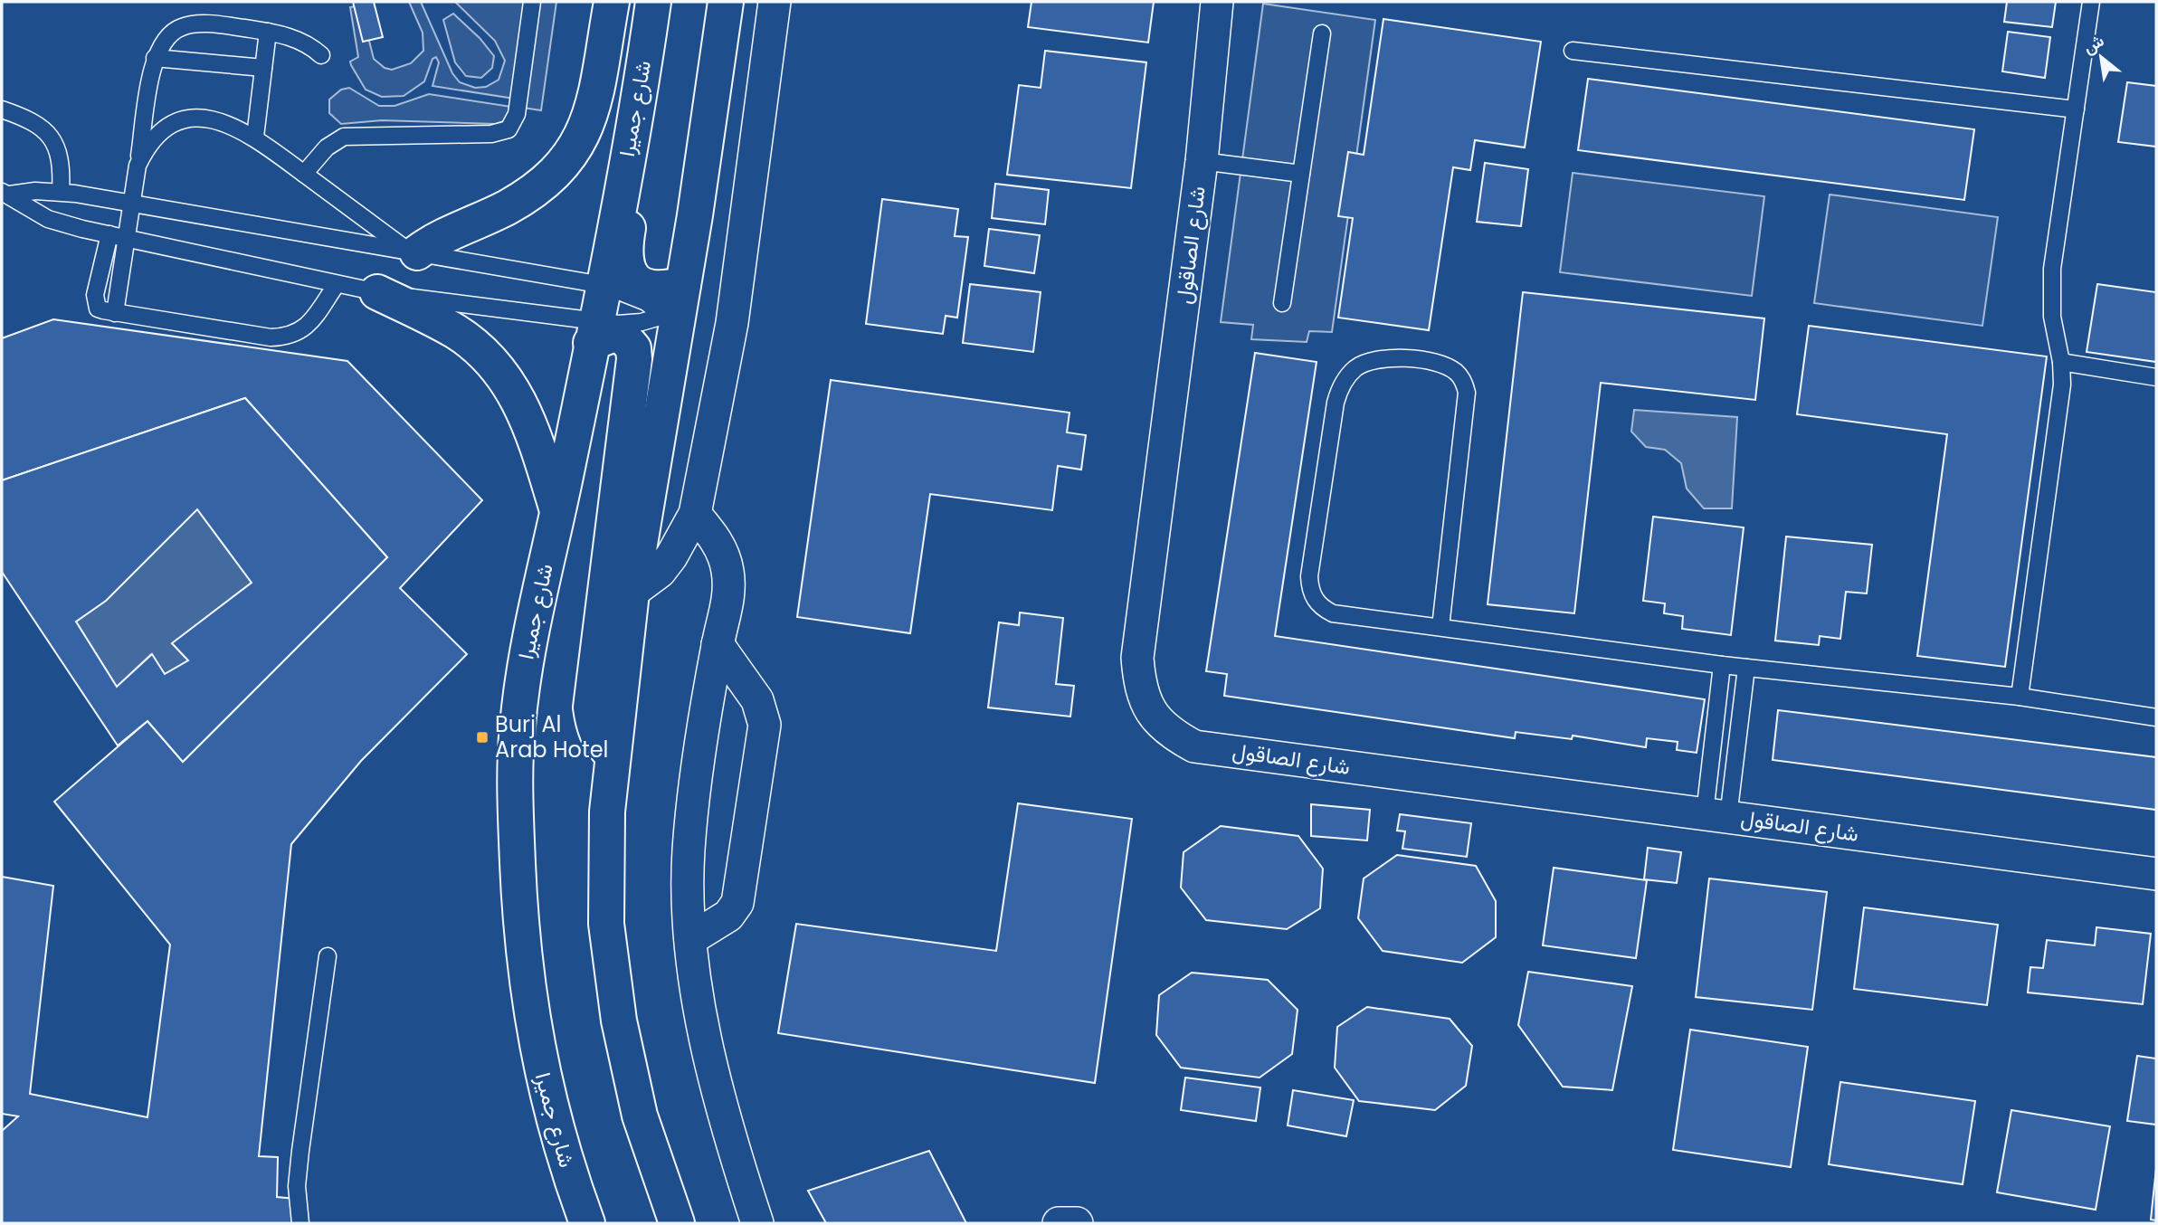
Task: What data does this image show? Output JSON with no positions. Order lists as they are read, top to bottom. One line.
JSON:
{"streets":{"main road":["شارع جميرا"],"street":["شارع الصاقول"]},"places":{"transit":["Burj Al Arab Hotel"]},"north":"top left"}
